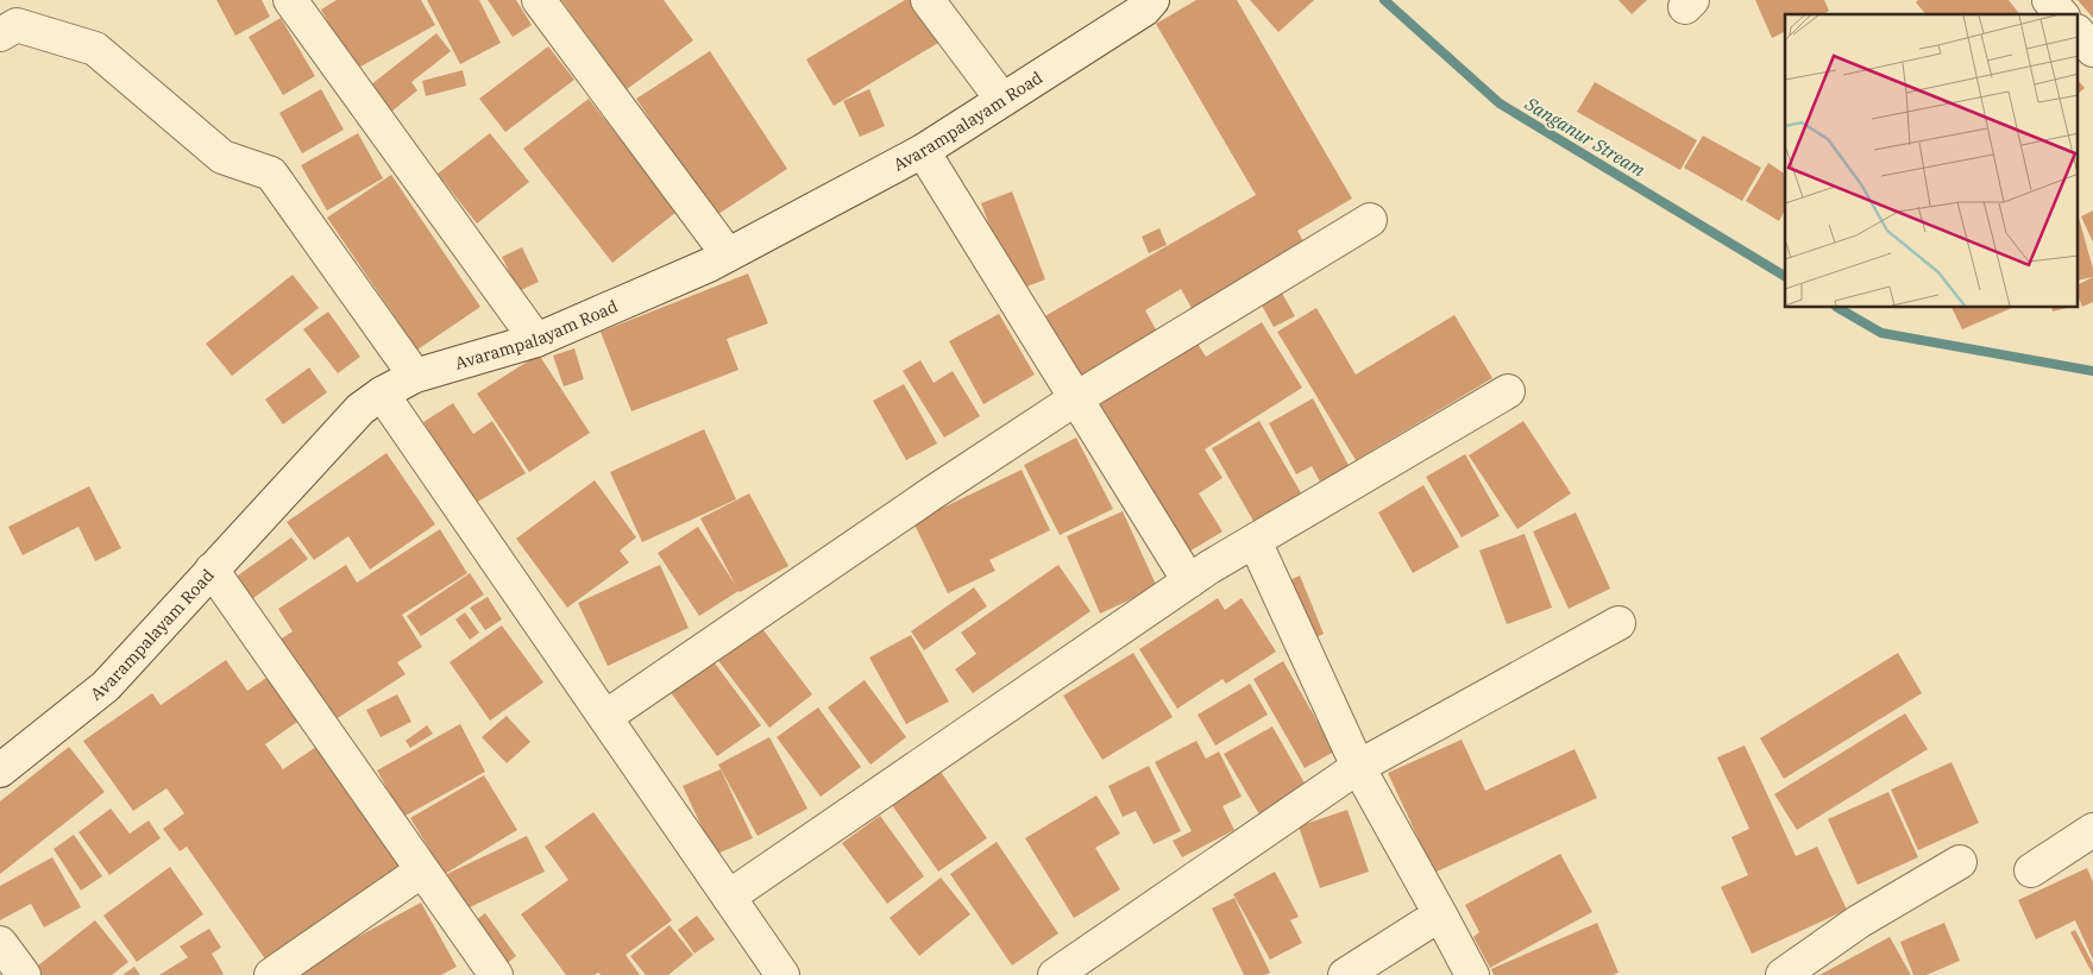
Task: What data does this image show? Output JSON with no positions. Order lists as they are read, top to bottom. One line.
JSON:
{"streets":{"street":["Avarampalayam Road"]},"water":["Sanganur Stream"]}
